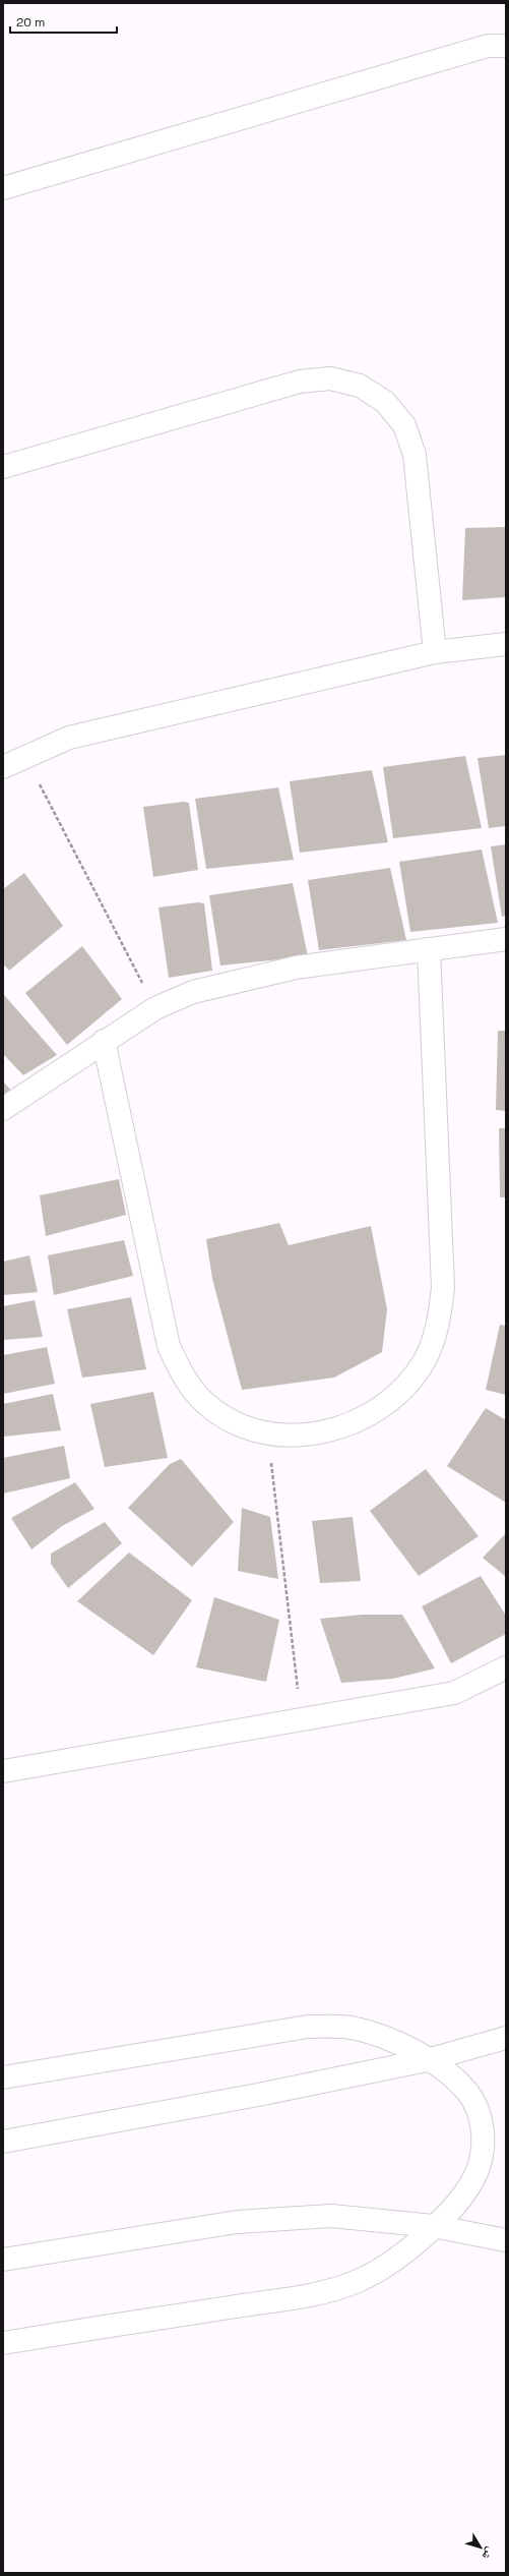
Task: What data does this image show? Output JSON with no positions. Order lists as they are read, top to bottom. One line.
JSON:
{"scale_bar":"20 m","north":"bottom right"}
